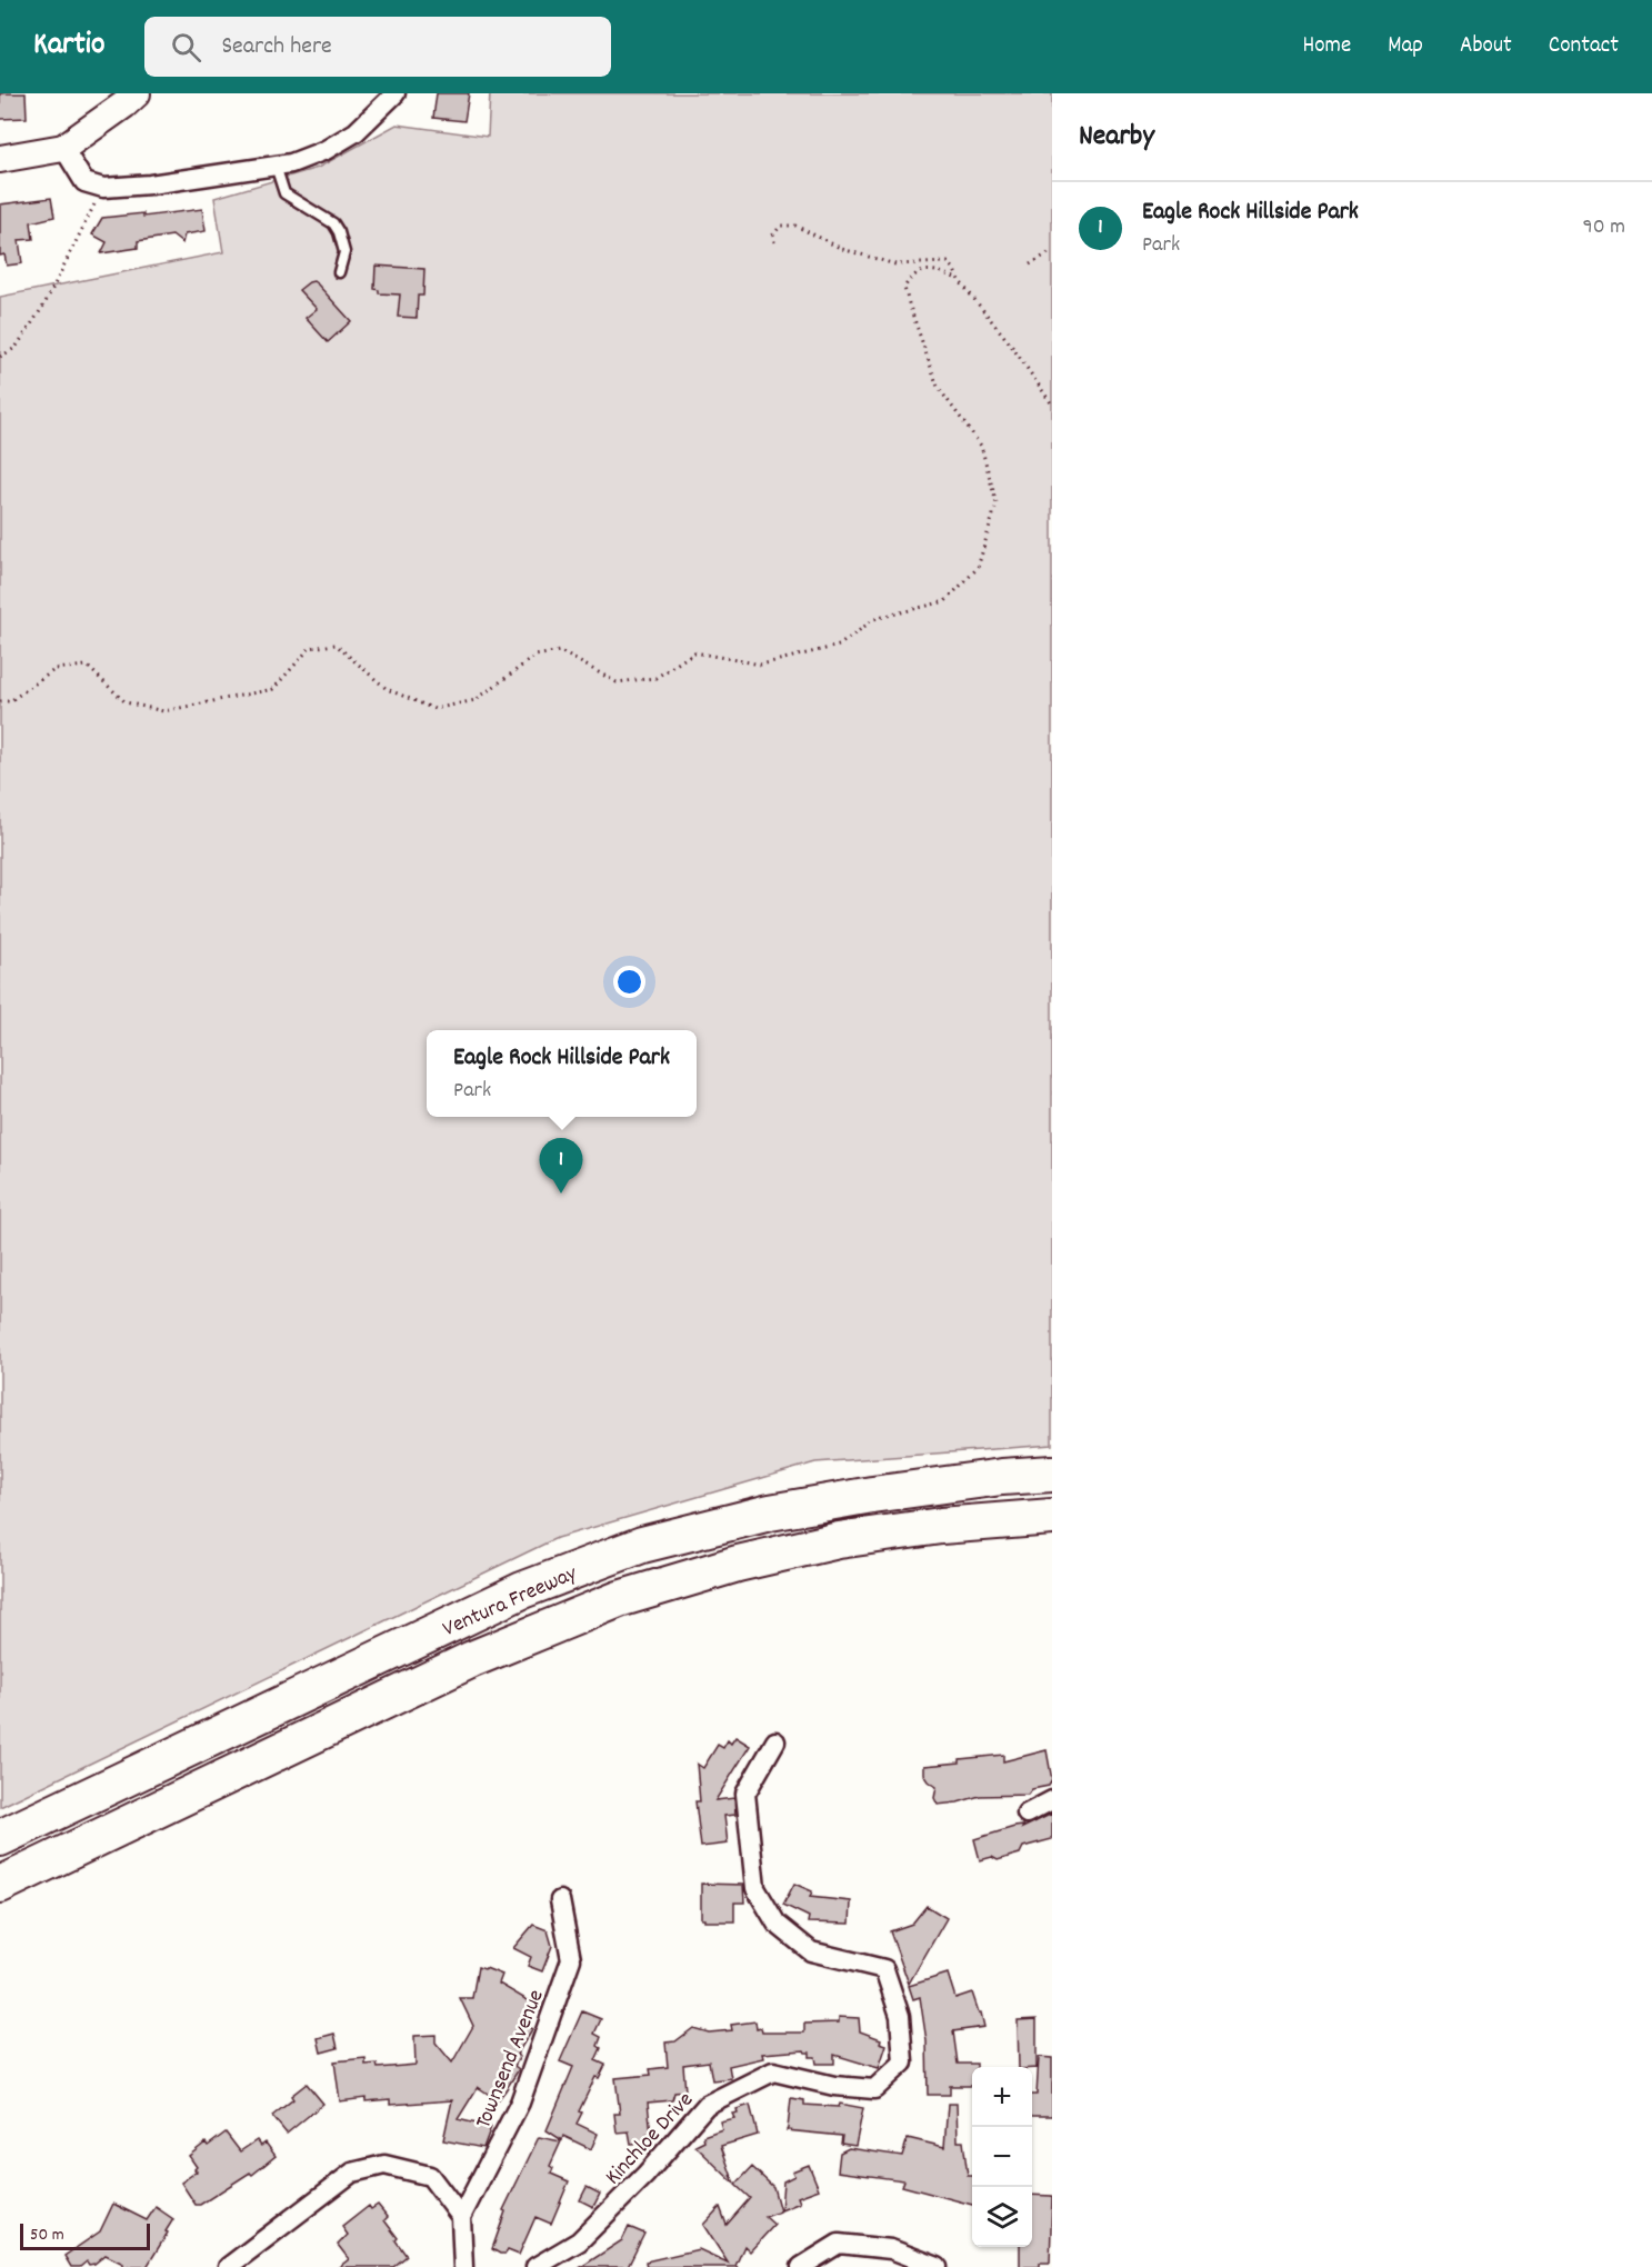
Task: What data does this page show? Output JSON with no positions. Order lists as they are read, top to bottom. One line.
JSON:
{"streets":{"highway":["Ventura Freeway"],"street":["Townsend Avenue","Kinchloe Drive"]},"scale_bar":"50 m","page":{"header":"Kartio","search":"Search here","nav":["Home","Map","About","Contact"],"heading":"Nearby","list":[{"mark":"1","name":"Eagle Rock Hillside Park","note":"Park","value":"90 m"}],"popup":["Eagle Rock Hillside Park","Park"],"pins":"1","map_buttons":["+","−"],"scale":"50 m"}}
